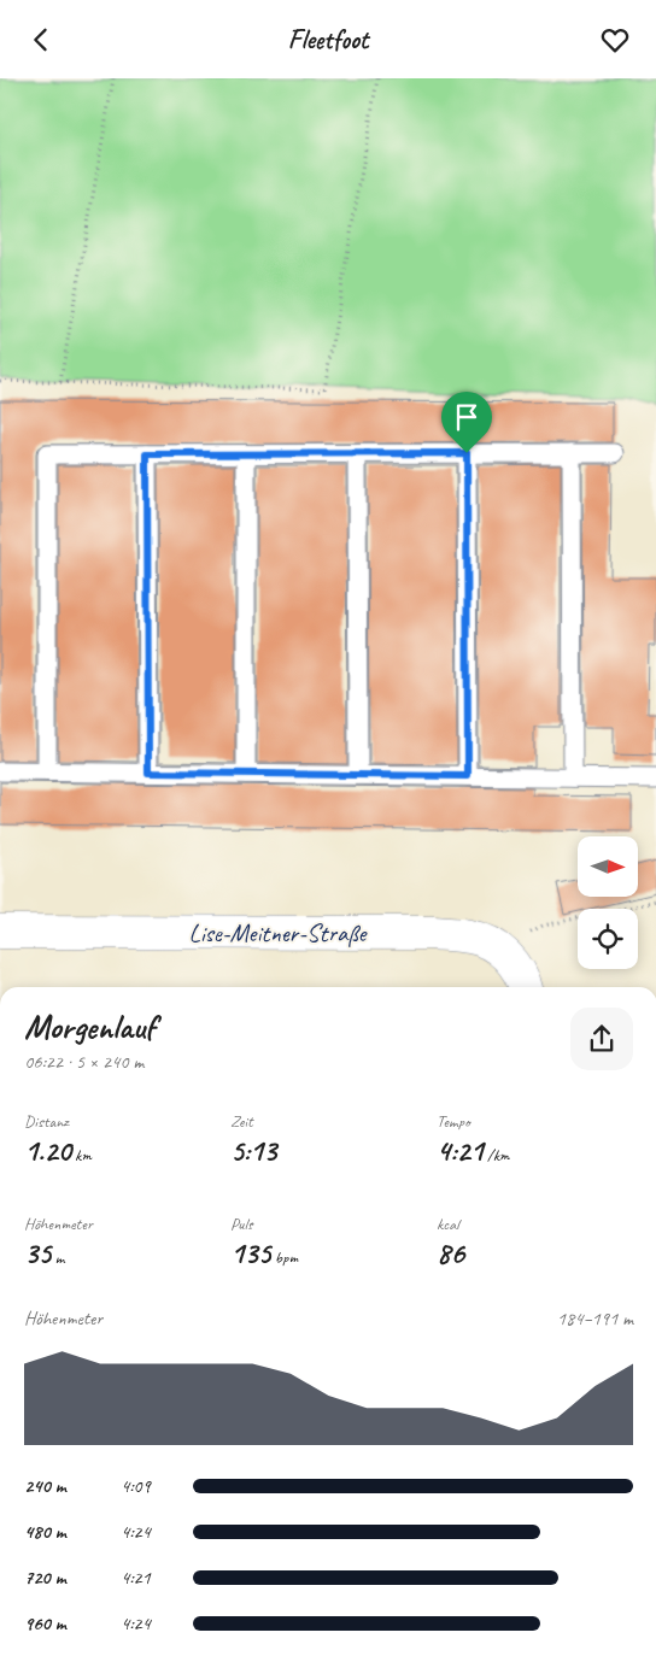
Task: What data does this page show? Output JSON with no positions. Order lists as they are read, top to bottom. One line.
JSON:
{"streets":{"street":["Lise-Meitner-Straße"]},"north":"right","page":{"header":"Fleetfoot","heading":["Morgenlauf","06:22 · 5 × 240 m"],"stats":[["Distanz","1.20 km"],["Zeit","5:13"],["Tempo","4:21 /km"],["Höhenmeter","35 m"],["Puls","135 bpm"],["kcal","86"]],"chart":["Höhenmeter","184–191 m"],"list":[{"name":"240 m","note":"4:09"},{"name":"480 m","note":"4:24"},{"name":"720 m","note":"4:21"},{"name":"960 m","note":"4:24"}]}}
